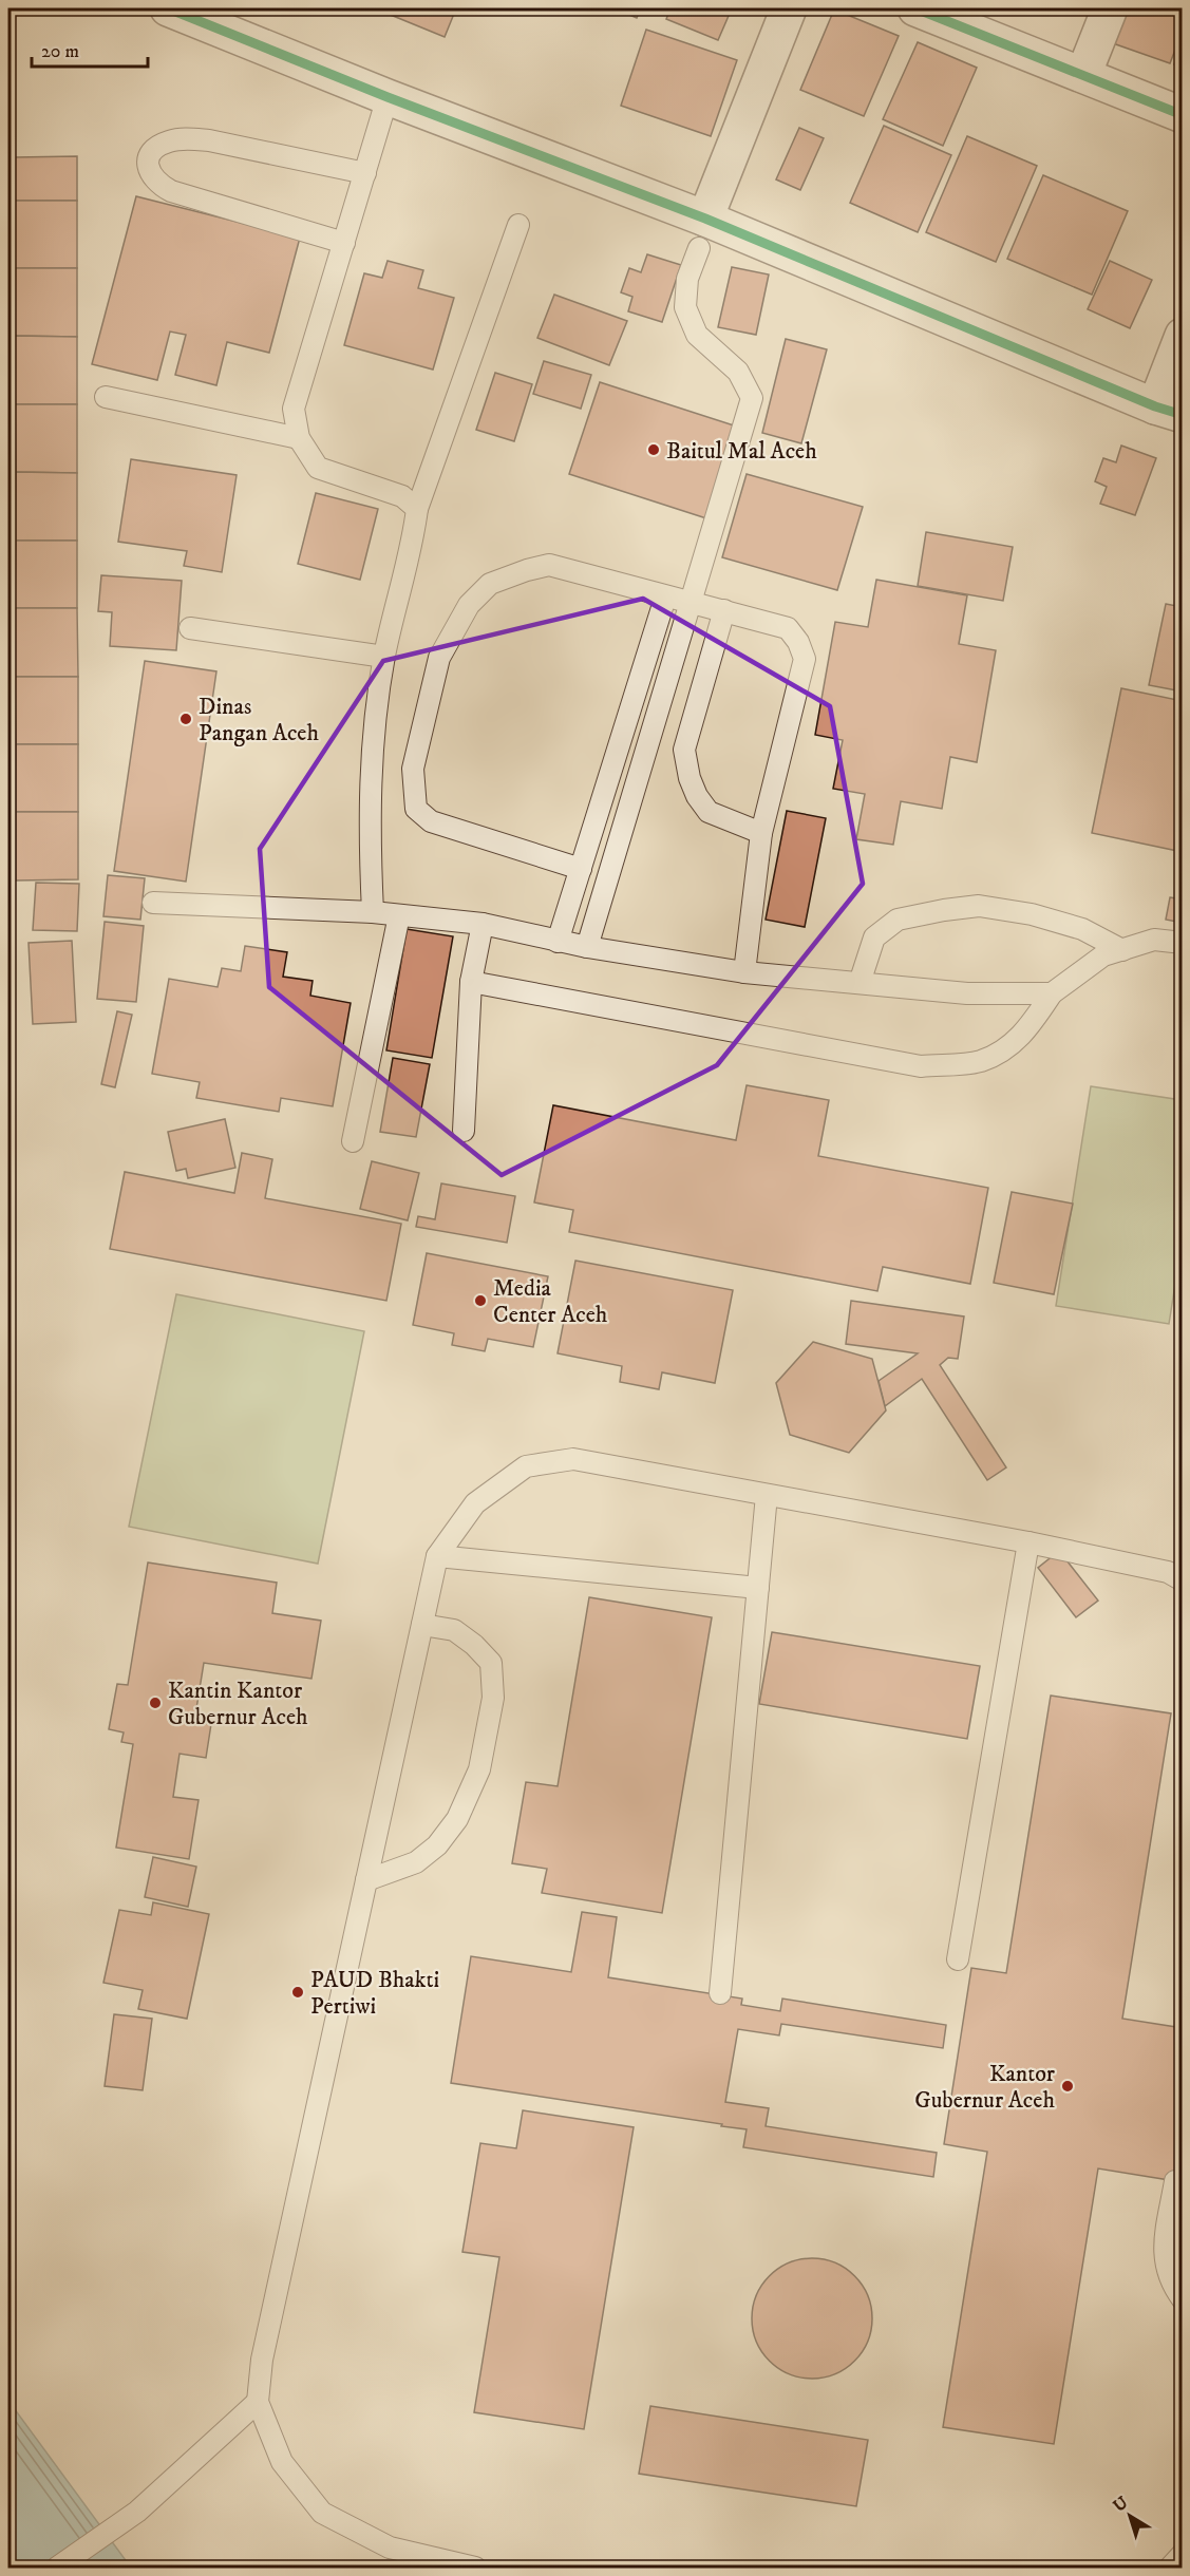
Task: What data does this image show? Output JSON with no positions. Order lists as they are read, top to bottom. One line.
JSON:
{"places":["Baitul Mal Aceh","Dinas Pangan Aceh","Media Center Aceh","Kantin Kantor Gubernur Aceh","PAUD Bhakti Pertiwi","Kantor Gubernur Aceh"],"scale_bar":"20 m","north":"top left"}
